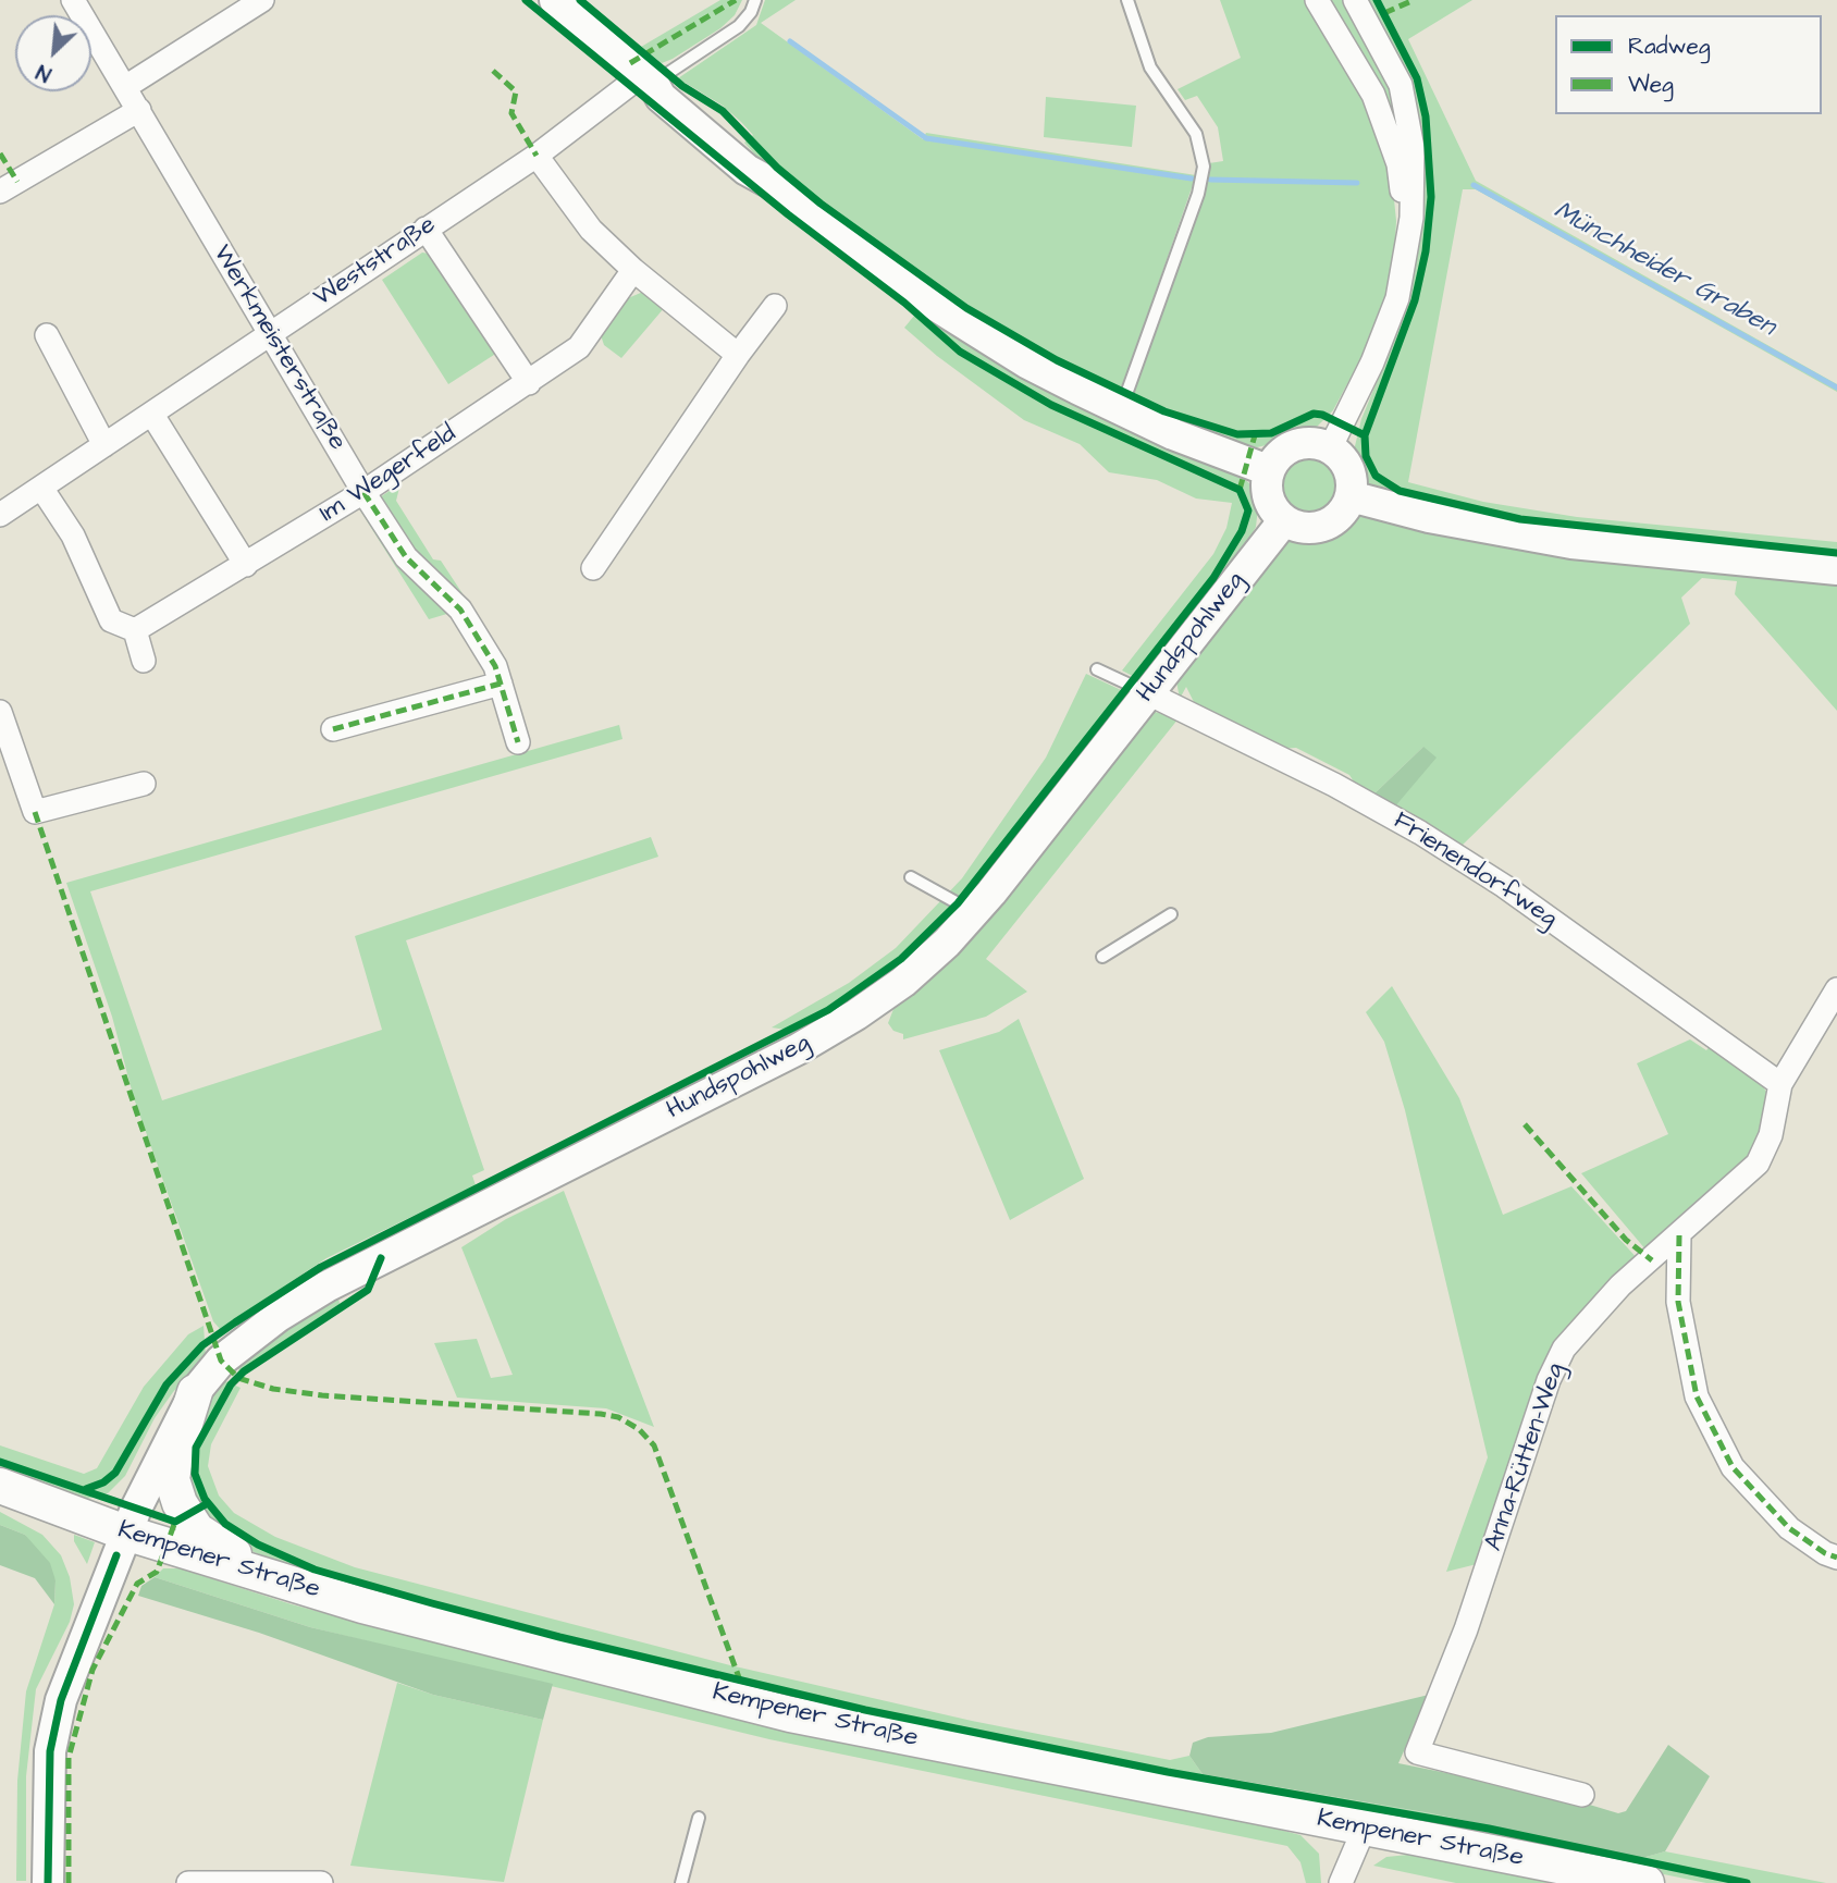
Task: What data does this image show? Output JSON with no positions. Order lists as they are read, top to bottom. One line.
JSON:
{"streets":{"main road":["Kempener Straße"],"street":["Weststraße","Werkmeisterstraße","Im Wegerfeld","Hundspohlweg","Frienendorfweg","Anna-Rütten-Weg"]},"crossings":[["Weststraße","Werkmeisterstraße"],["Werkmeisterstraße","Im Wegerfeld"],["Hundspohlweg","Frienendorfweg"],["Hundspohlweg","Kempener Straße"],["Frienendorfweg","Anna-Rütten-Weg"]],"water":["Münchheider Graben"],"legend":["Radweg","Weg"],"north":"bottom left"}
